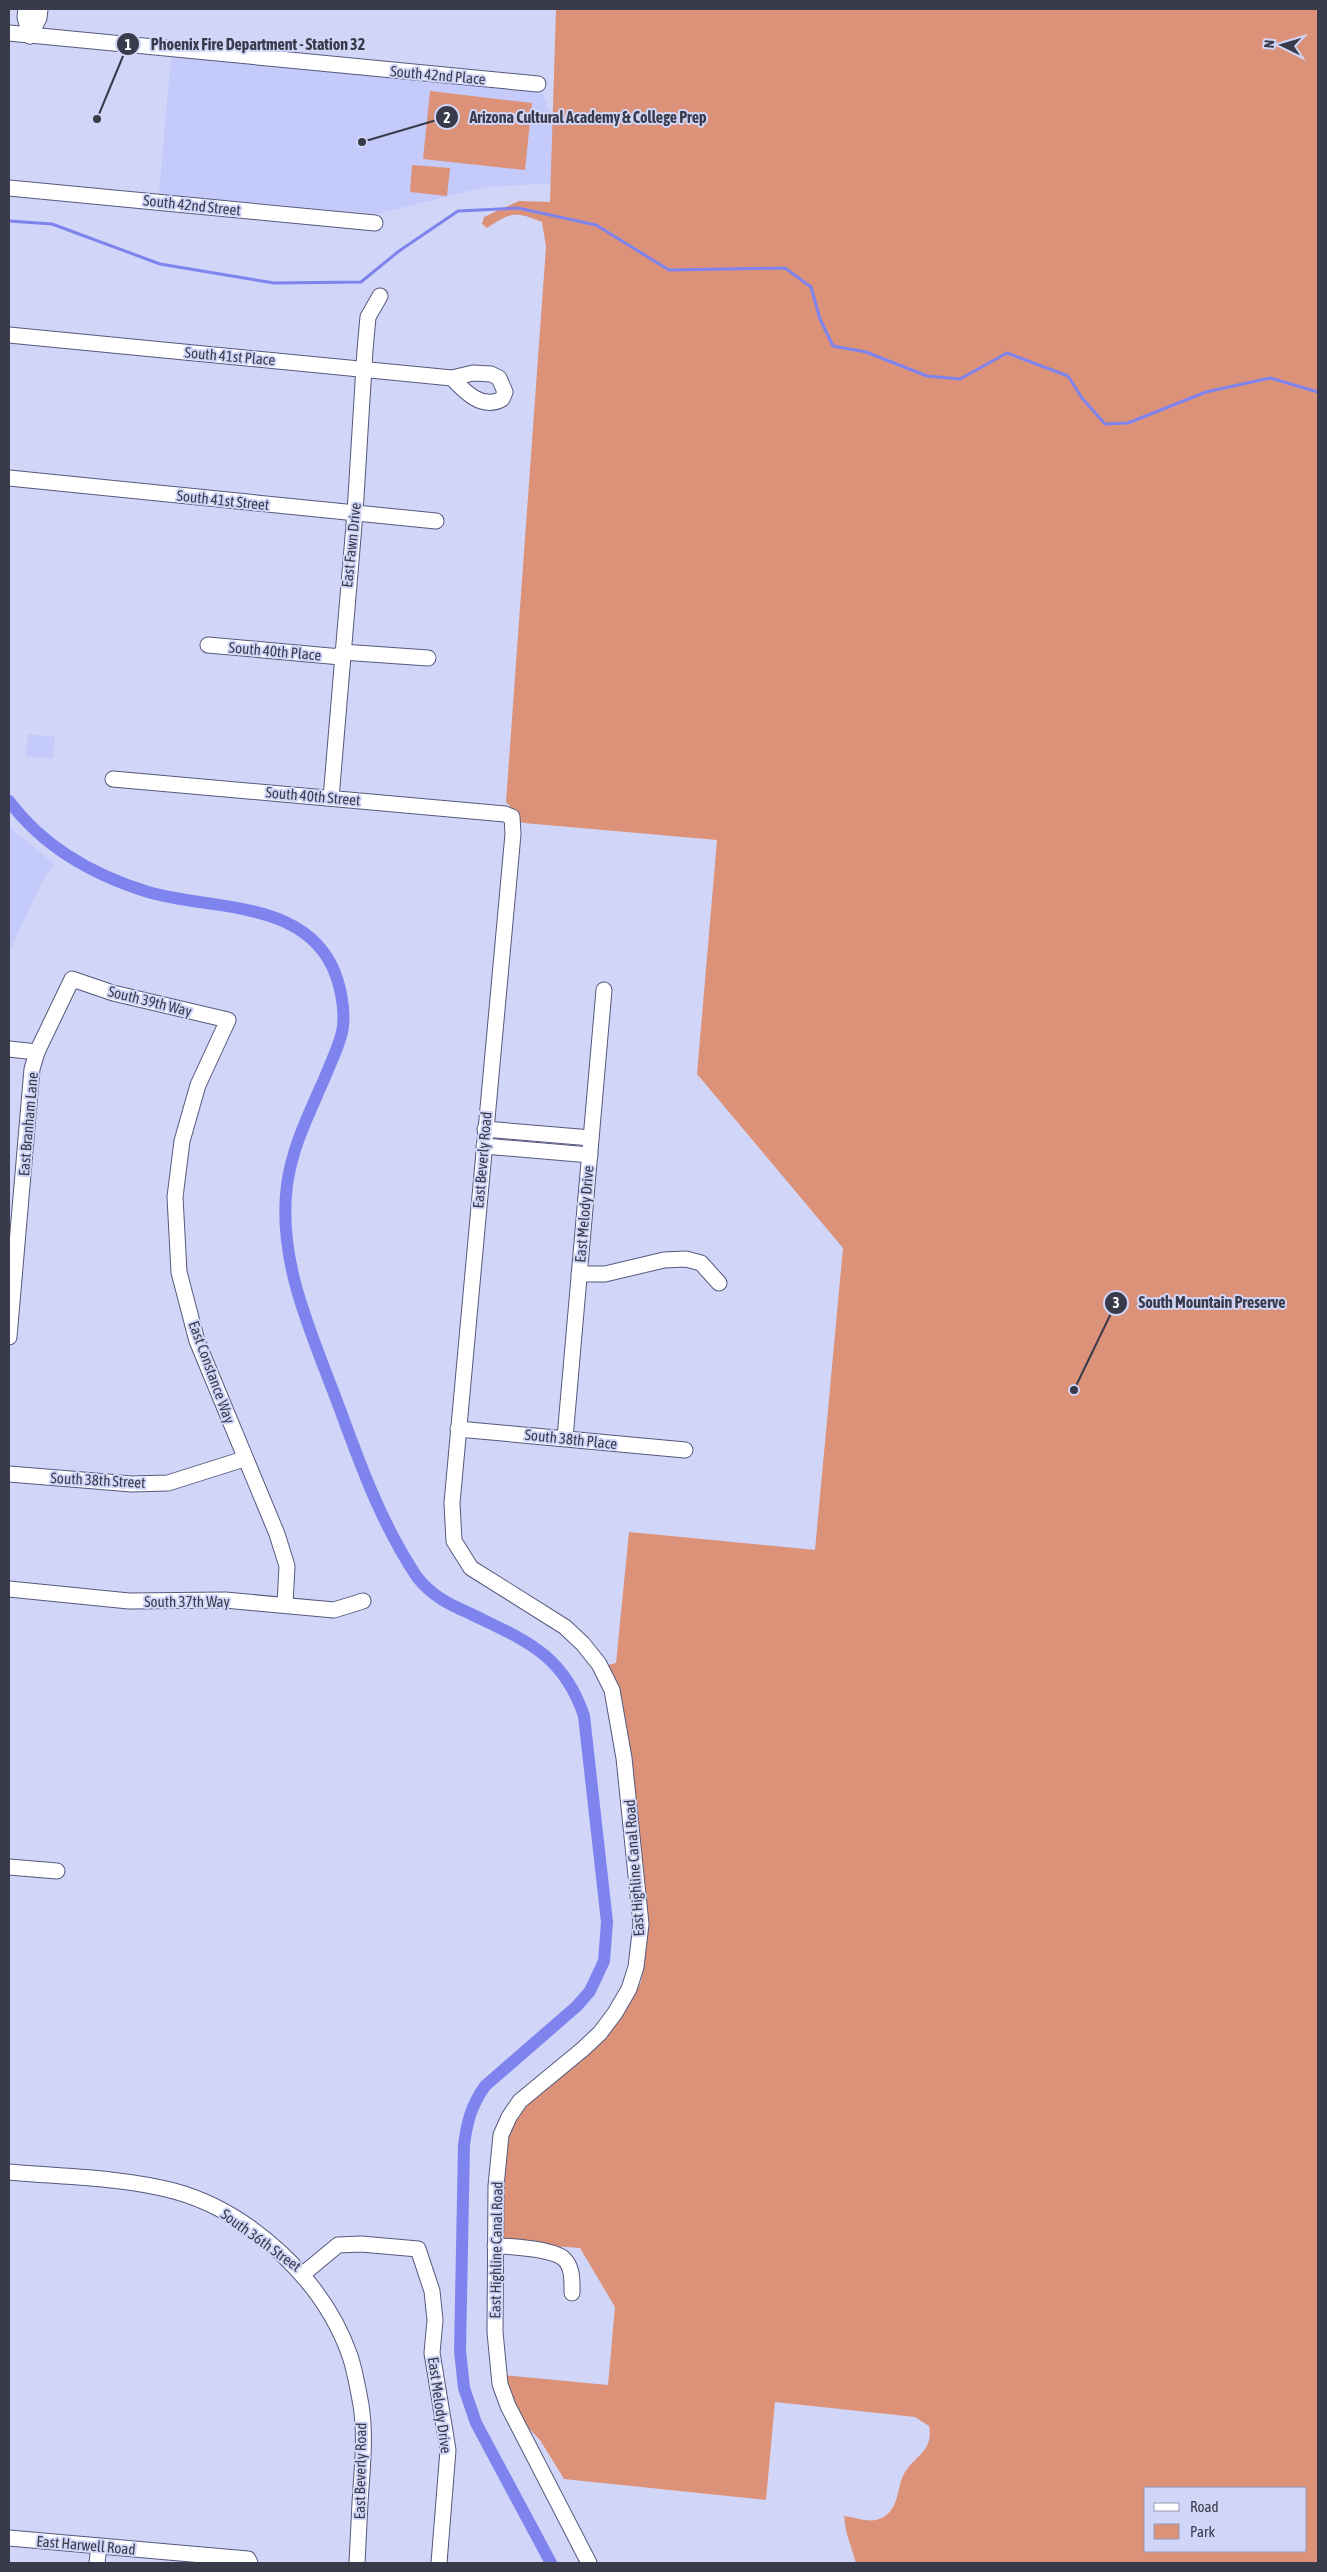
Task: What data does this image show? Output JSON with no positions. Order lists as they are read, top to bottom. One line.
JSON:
{"streets":{"street":["South 42nd Place","South 42nd Street","South 41st Place","South 41st Street","East Fawn Drive","South 40th Place","South 40th Street","South 39th Way","East Branham Lane","East Beverly Road","East Melody Drive","East Constance Way","South 38th Place","South 38th Street","South 37th Way","East Highline Canal Road","South 36th Street","East Harwell Road"]},"crossings":[["South 41st Place","East Fawn Drive"],["South 41st Street","East Fawn Drive"],["East Fawn Drive","South 40th Place"],["East Fawn Drive","South 40th Street"],["South 40th Street","East Beverly Road"],["South 39th Way","East Branham Lane"],["South 39th Way","East Constance Way"],["East Beverly Road","South 38th Place"],["East Beverly Road","East Highline Canal Road"],["East Beverly Road","South 36th Street"],["East Melody Drive","South 38th Place"],["East Melody Drive","South 36th Street"],["East Constance Way","South 38th Street"],["East Constance Way","South 37th Way"]],"places":["Phoenix Fire Department - Station 32","Arizona Cultural Academy & College Prep","South Mountain Preserve"],"legend":["Road","Park"],"north":"left"}
